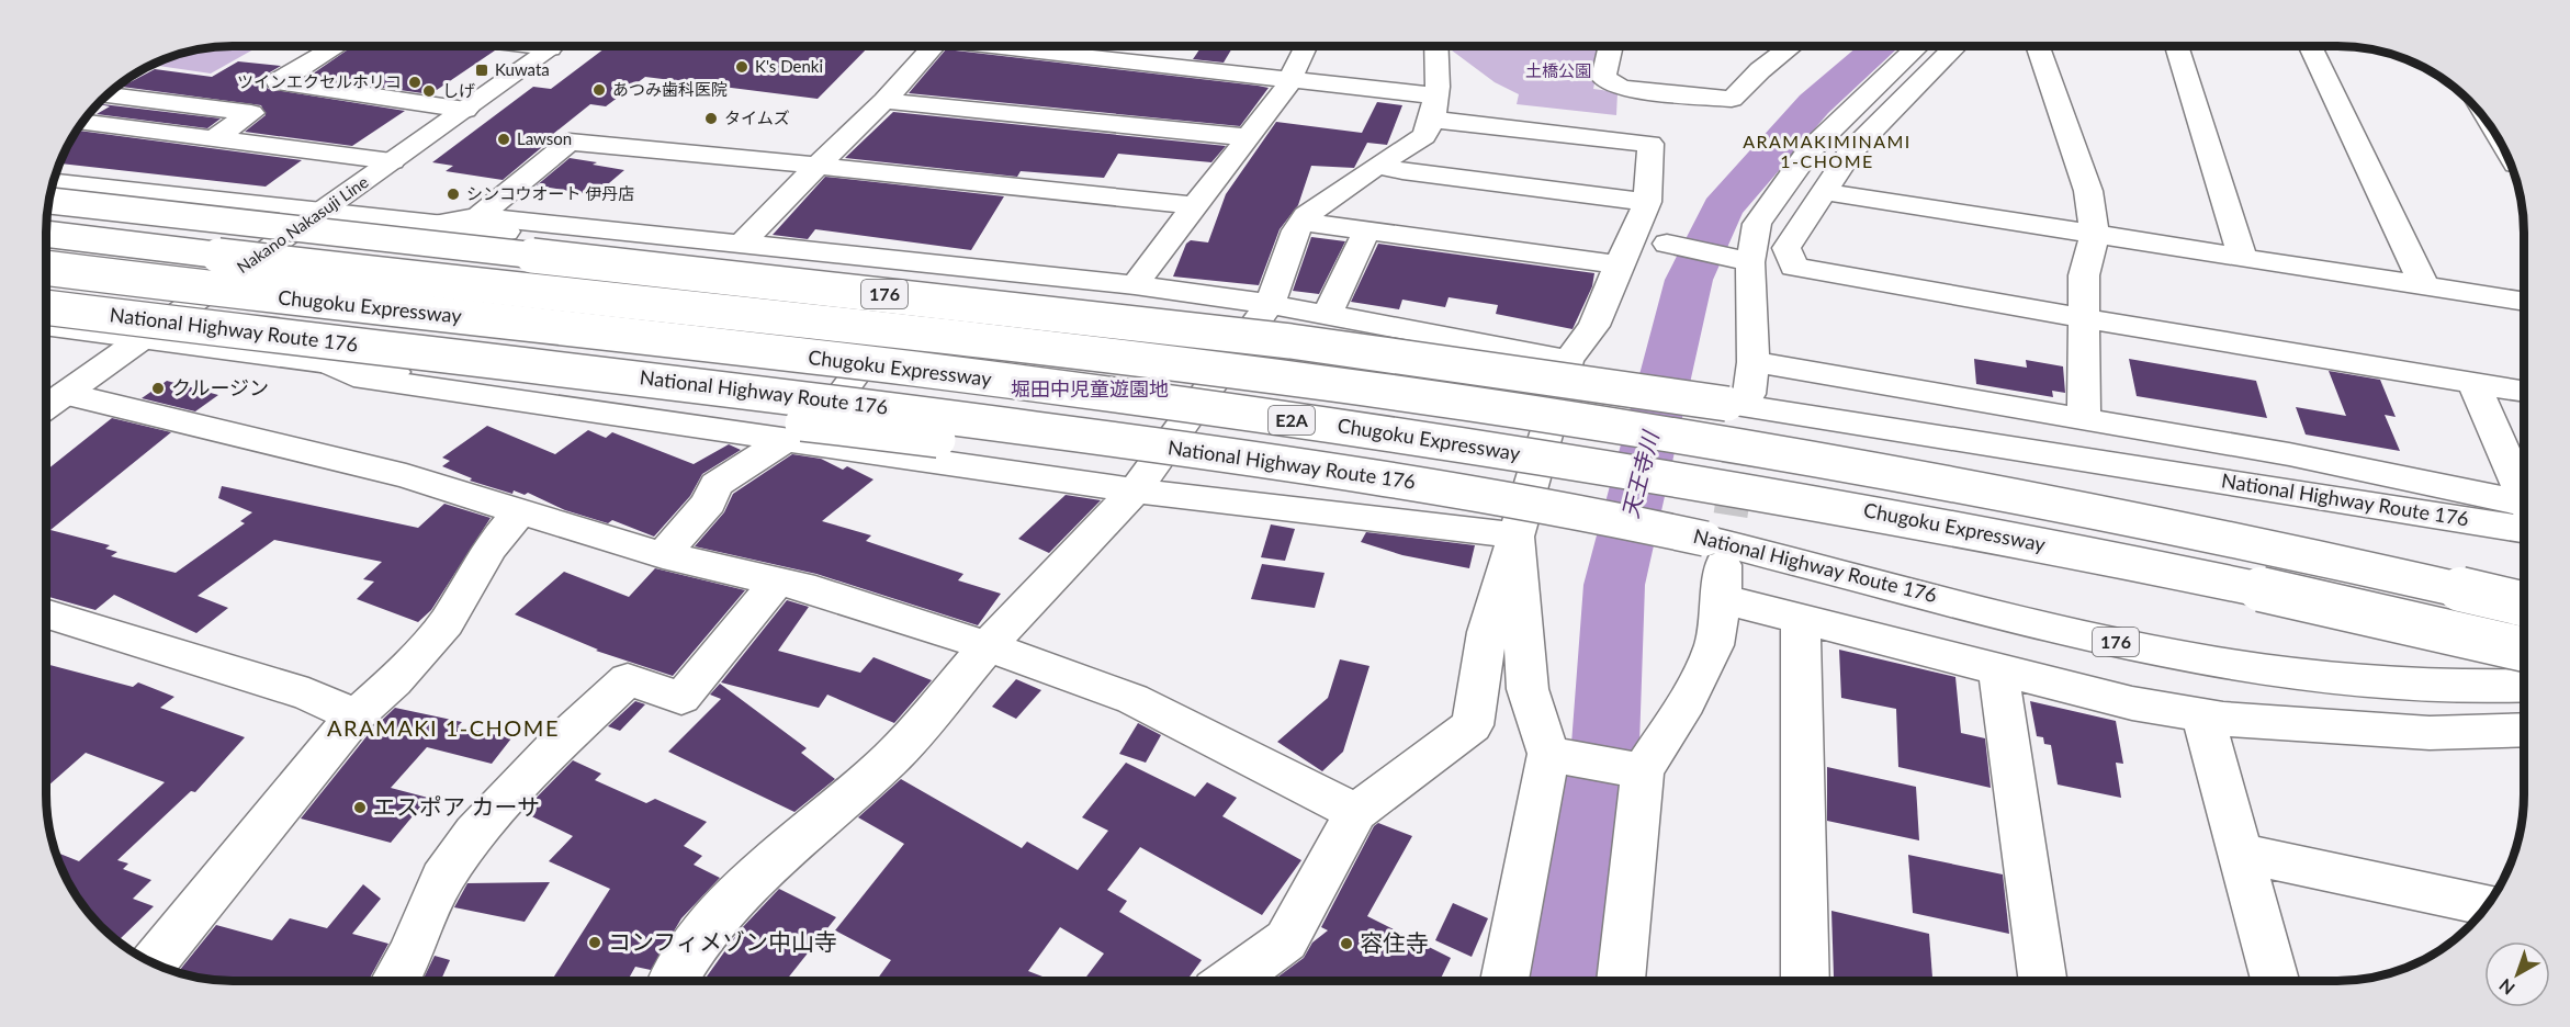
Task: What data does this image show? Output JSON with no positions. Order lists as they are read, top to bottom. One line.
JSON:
{"streets":{"main road":["Nakano Nakasuji Line","176","Chugoku Expressway","National Highway Route 176","E2A"]},"districts":["ARAMAKIMINAMI 1-CHOME","ARAMAKI 1-CHOME"],"water":["天王寺川"],"parks":["土橋公園","堀田中児童遊園地"],"places":{"other":["K's Denki","ツインエクセルホリコ","あつみ歯科医院","しげ","タイムズ","Lawson","シンコウオート 伊丹店","クルージン","エスポア カーサ","コンフィメゾン中山寺","容住寺"],"transit":["Kuwata"]},"north":"bottom left"}
